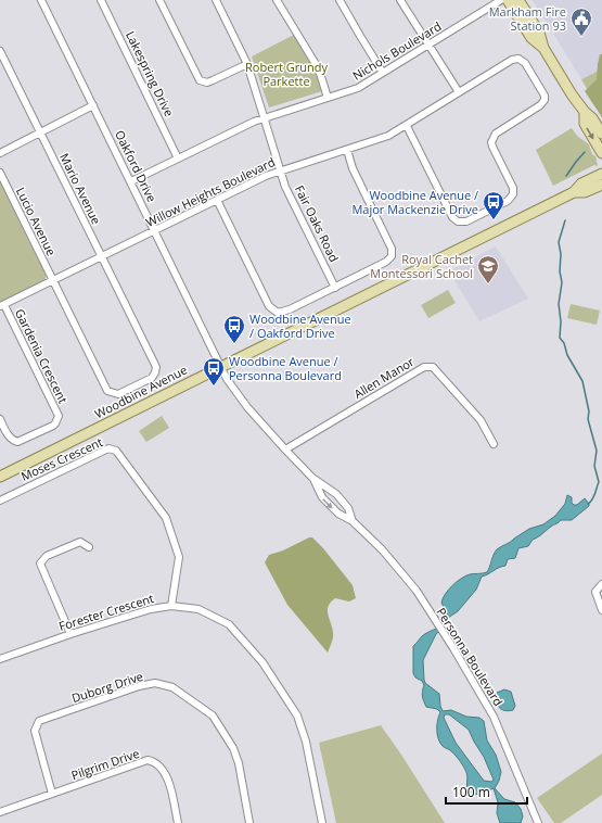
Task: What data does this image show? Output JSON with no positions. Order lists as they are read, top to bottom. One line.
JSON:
{"streets":{"main road":["Woodbine Avenue"],"street":["Nichols Boulevard","Lakespring Drive","Oakford Drive","Mario Avenue","Willow Heights Boulevard","Lucio Avenue","Fair Oaks Road","Gardenia Crescent","Allen Manor","Moses Crescent","Forester Crescent","Personna Boulevard","Duborg Drive","Pilgrim Drive"]},"crossings":[["Nichols Boulevard","Lakespring Drive"],["Nichols Boulevard","Oakford Drive"],["Nichols Boulevard","Fair Oaks Road"],["Oakford Drive","Willow Heights Boulevard"],["Oakford Drive","Woodbine Avenue"],["Oakford Drive","Personna Boulevard"],["Mario Avenue","Willow Heights Boulevard"],["Mario Avenue","Lucio Avenue"],["Willow Heights Boulevard","Lucio Avenue"],["Willow Heights Boulevard","Fair Oaks Road"],["Willow Heights Boulevard","Gardenia Crescent"],["Allen Manor","Personna Boulevard"],["Woodbine Avenue","Personna Boulevard"],["Moses Crescent","Forester Crescent"],["Duborg Drive","Pilgrim Drive"]],"parks":["Robert Grundy Parkette"],"places":{"public building":["Markham Fire Station 93"],"bus stop":["Woodbine Avenue / Major Mackenzie Drive","Woodbine Avenue / Oakford Drive","Woodbine Avenue / Personna Boulevard"],"school or university":["Royal Cachet Montessori School"]},"scale_bar":"100 m"}
